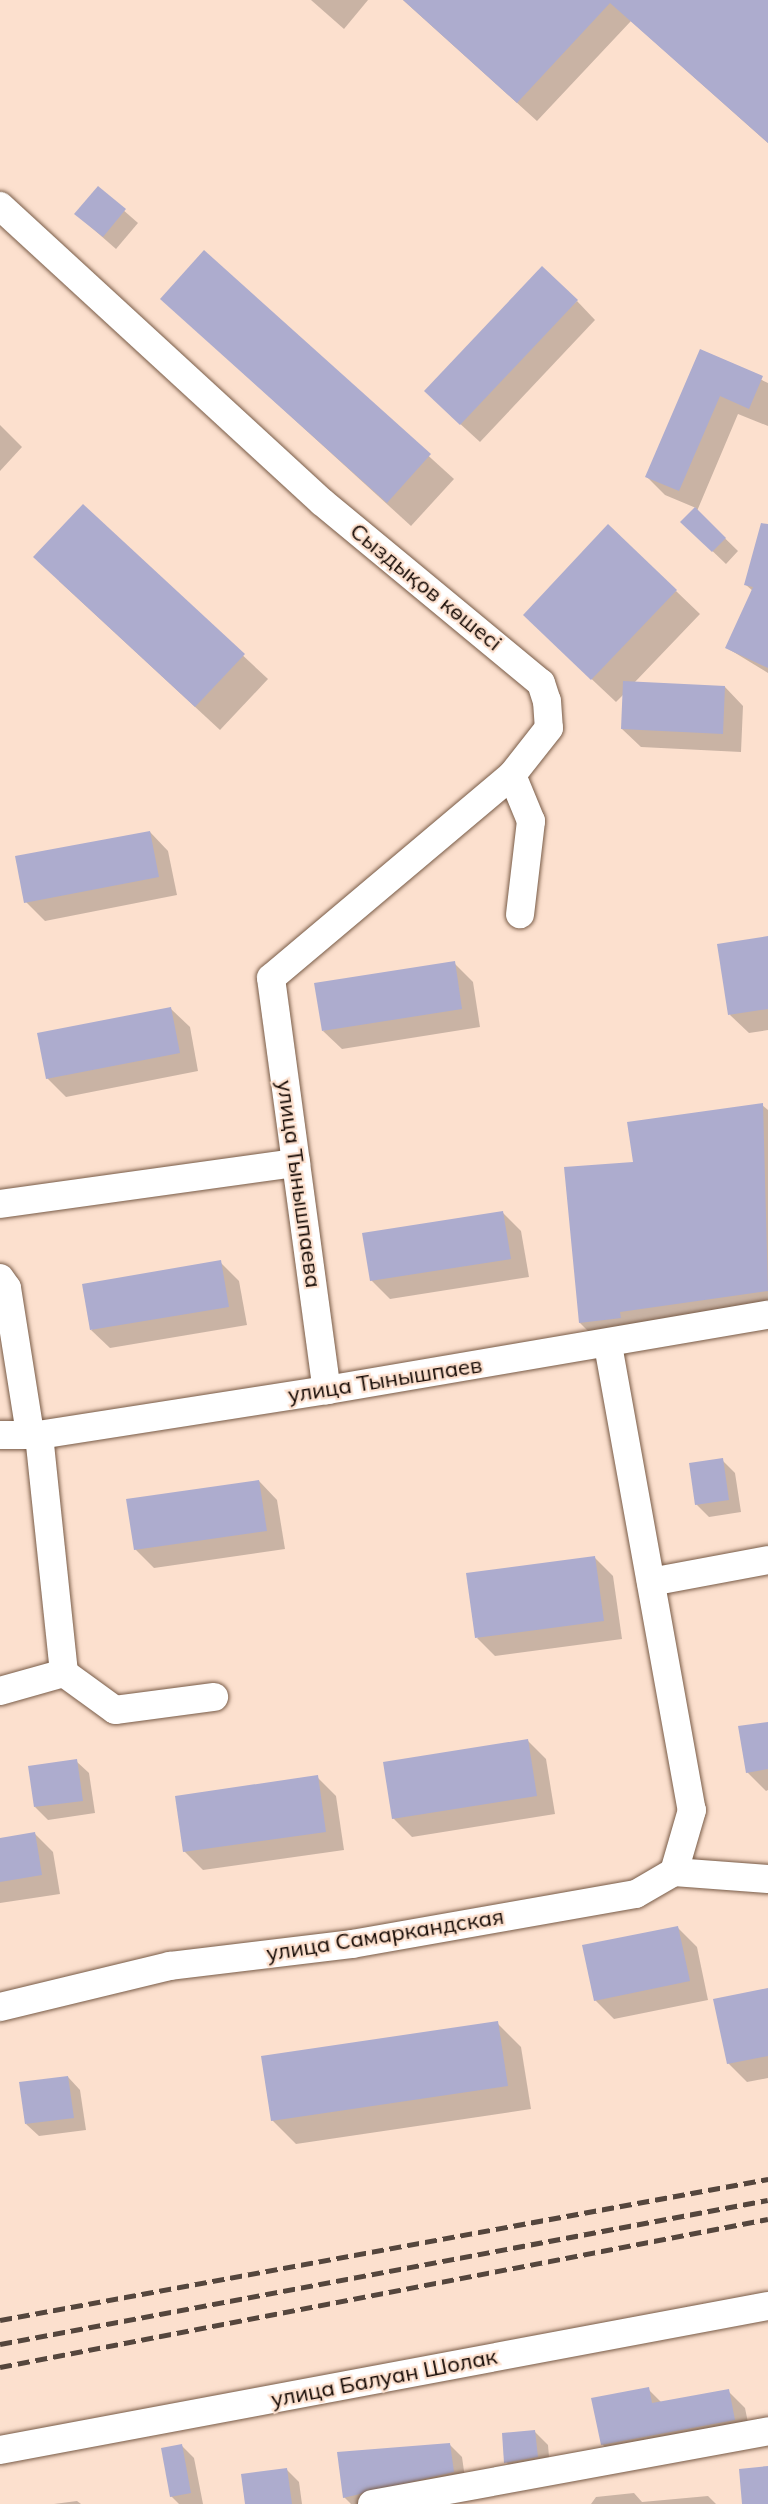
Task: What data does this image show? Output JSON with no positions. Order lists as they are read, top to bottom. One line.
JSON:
{"streets":{"street":["Сыздықов көшесі","улица Тынышпаева","улица Тынышпаев","улица Самаркандская","улица Балуан Шолак"]},"crossings":[["Сыздықов көшесі","улица Тынышпаева"],["улица Тынышпаева","улица Тынышпаев"]]}
